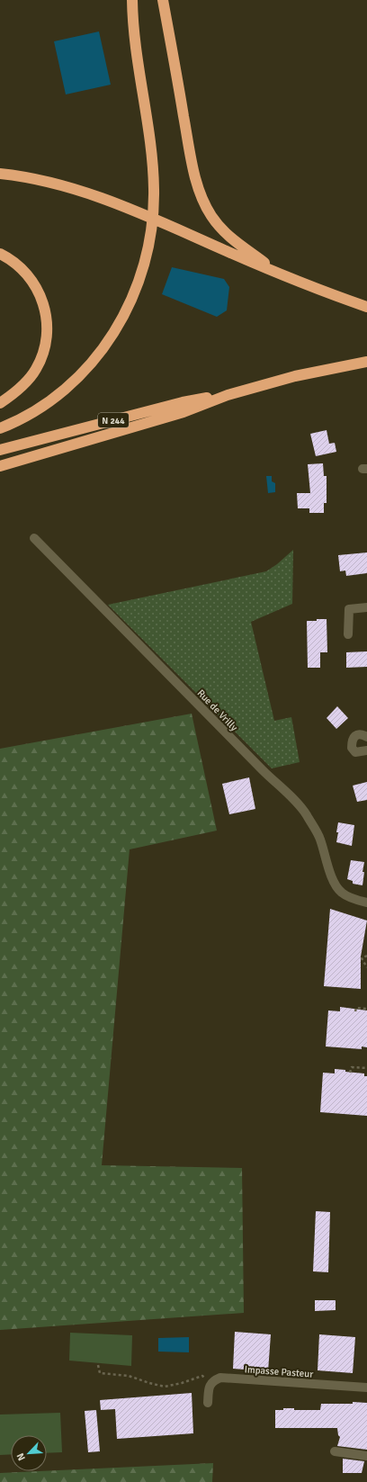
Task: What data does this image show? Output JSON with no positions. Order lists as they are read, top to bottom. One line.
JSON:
{"streets":{"highway":["N 244"],"street":["Rue de Vrilly","Impasse Pasteur"]},"north":"bottom left"}
